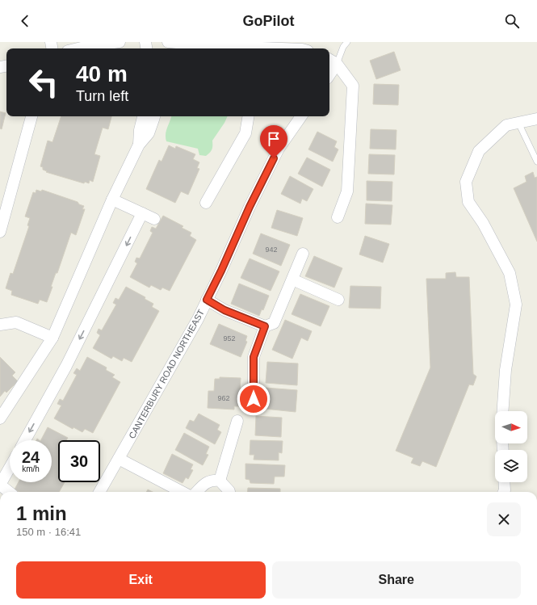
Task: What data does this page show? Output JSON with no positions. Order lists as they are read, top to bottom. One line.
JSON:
{"streets":{"street":["CANTERBURY ROAD NORTHEAST"]},"house_numbers":["942","952","962"],"north":"right","page":{"header":"GoPilot","turn":["40 m","Turn left"],"speed":"24 km/h","limit":"30","heading":["1 min","150 m · 16:41"],"buttons":["Exit","Share"]}}
